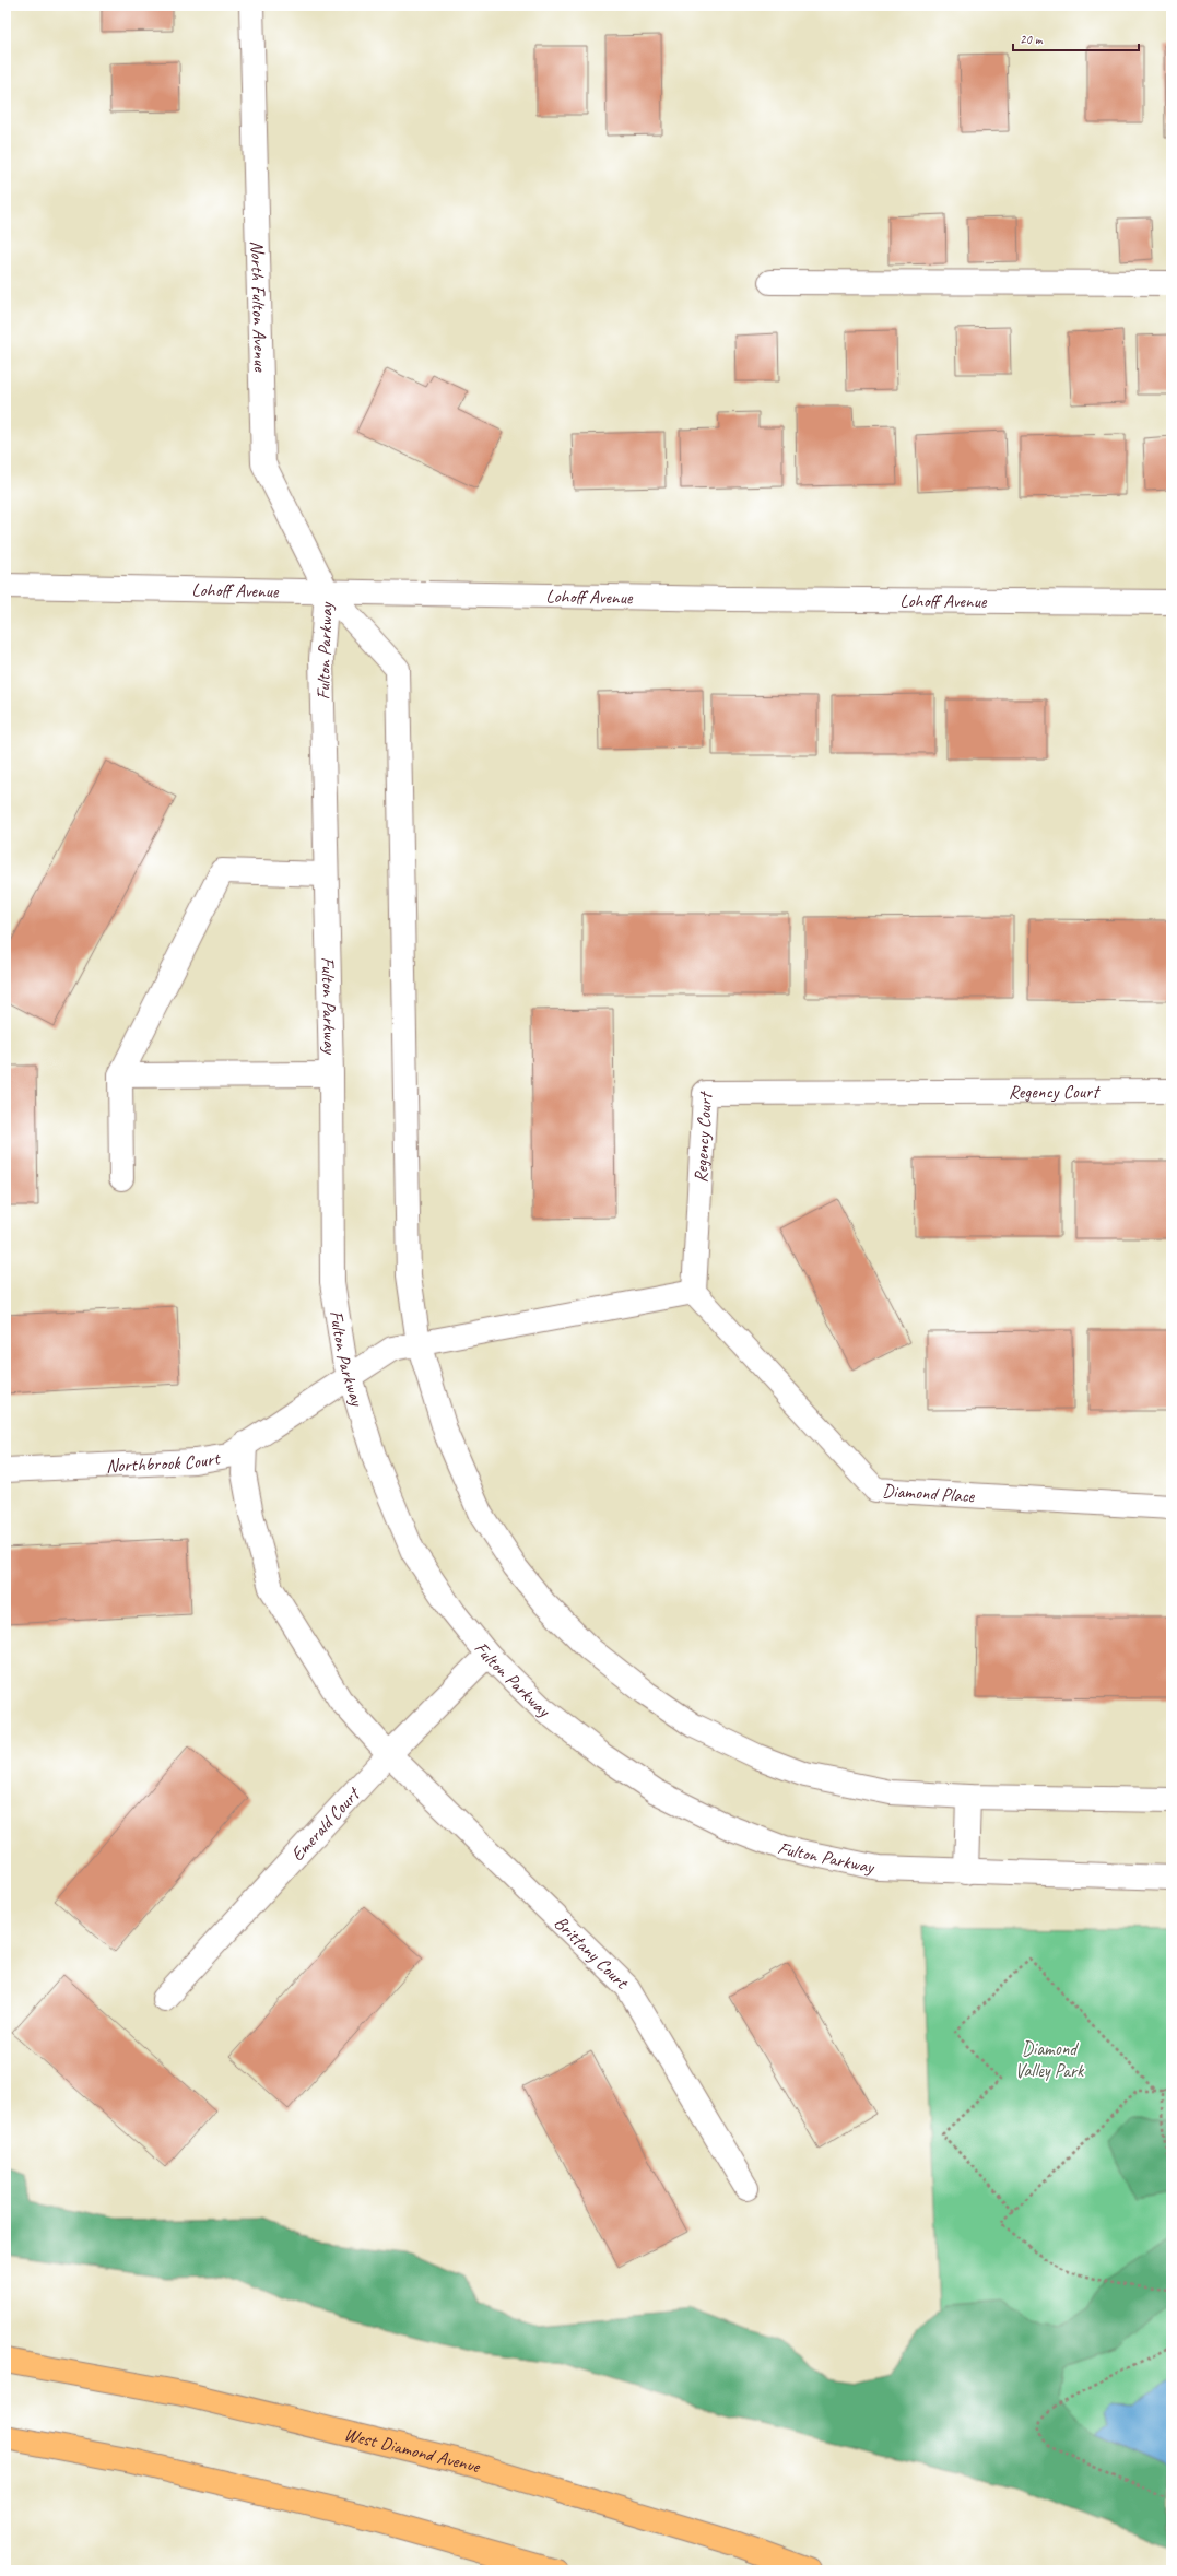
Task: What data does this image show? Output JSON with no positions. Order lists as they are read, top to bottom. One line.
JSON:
{"streets":{"main road":["West Diamond Avenue"],"street":["North Fulton Avenue","Lohoff Avenue","Fulton Parkway","Regency Court","Northbrook Court","Diamond Place","Emerald Court","Brittany Court"]},"crossings":[["North Fulton Avenue","Lohoff Avenue"],["North Fulton Avenue","Fulton Parkway"],["Lohoff Avenue","Fulton Parkway"],["Fulton Parkway","Northbrook Court"],["Fulton Parkway","Emerald Court"],["Regency Court","Diamond Place"],["Northbrook Court","Brittany Court"],["Emerald Court","Brittany Court"]],"parks":["Diamond Valley Park"],"scale_bar":"20 m"}
